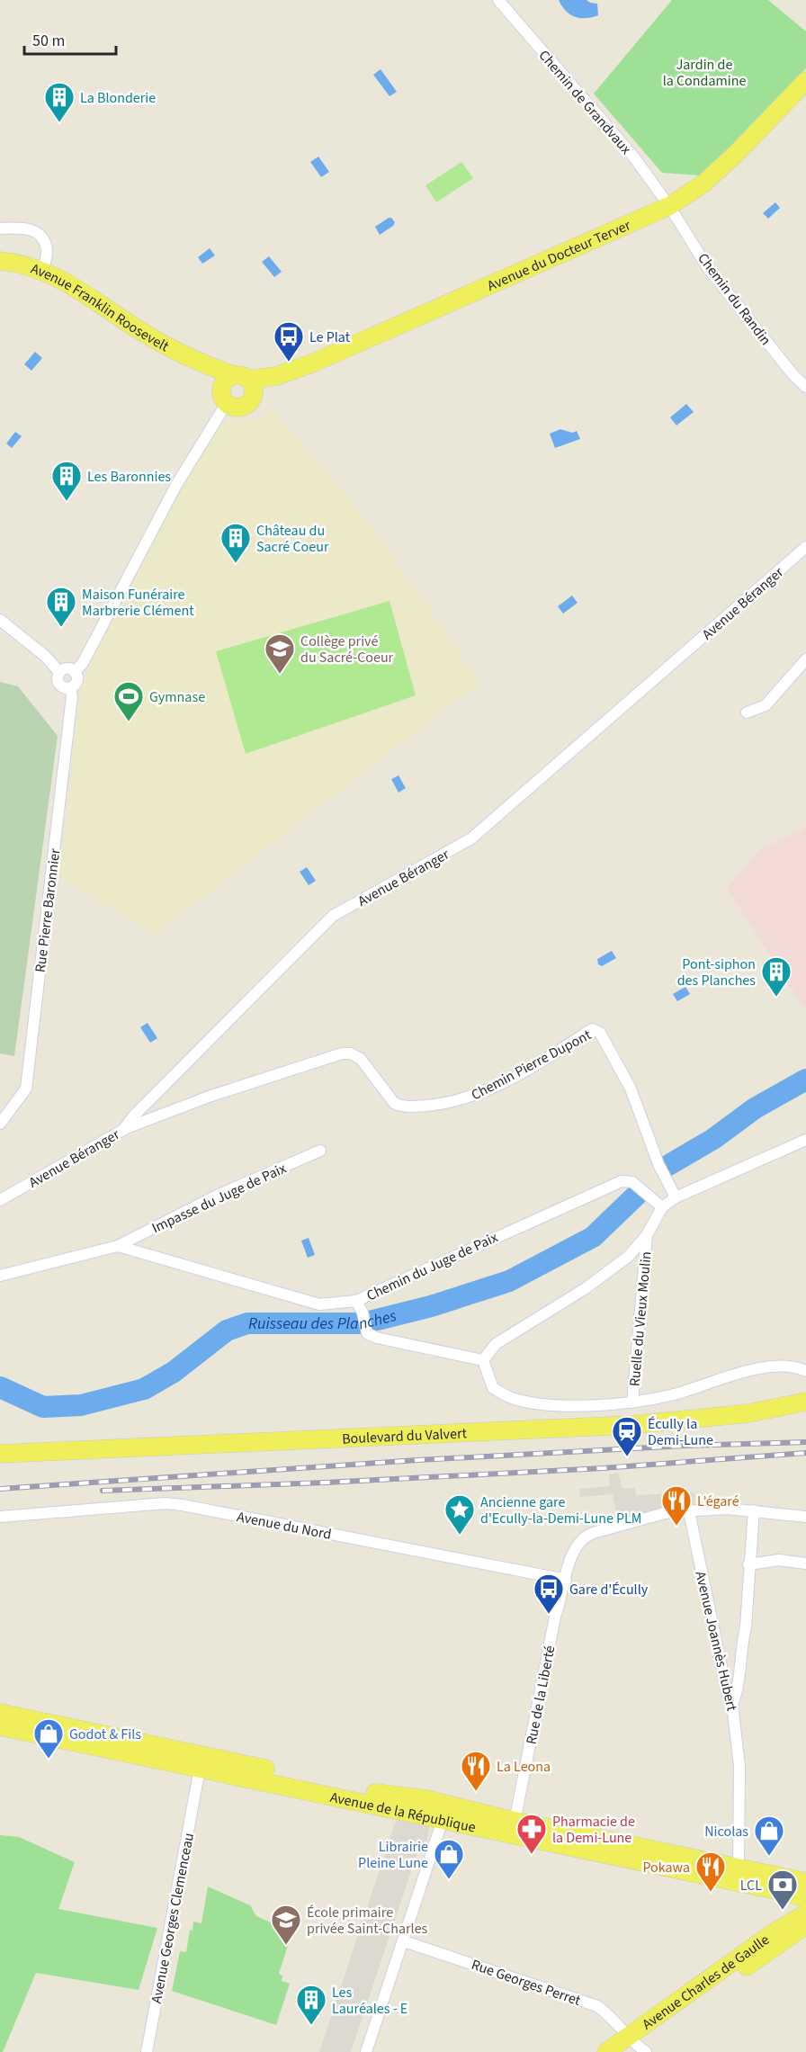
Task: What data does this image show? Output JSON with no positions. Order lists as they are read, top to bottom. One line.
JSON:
{"streets":{"main road":["Avenue du Docteur Terver","Avenue Franklin Roosevelt","Boulevard du Valvert","Avenue de la République","Avenue Charles de Gaulle"],"street":["Chemin de Grandvaux","Chemin du Randin","Avenue Béranger","Rue Pierre Baronnier","Chemin Pierre Dupont","Impasse du Juge de Paix","Chemin du Juge de Paix","Ruelle du Vieux Moulin","Avenue du Nord","Avenue Joannès Hubert","Rue de la Liberté","Avenue Georges Clemenceau","Rue Georges Perret"]},"crossings":[["Chemin de Grandvaux","Avenue du Docteur Terver"],["Chemin de Grandvaux","Chemin du Randin"],["Avenue du Docteur Terver","Chemin du Randin"],["Avenue du Docteur Terver","Avenue Franklin Roosevelt"],["Avenue Béranger","Chemin Pierre Dupont"],["Impasse du Juge de Paix","Chemin du Juge de Paix"],["Avenue du Nord","Rue de la Liberté"],["Avenue Joannès Hubert","Rue de la Liberté"],["Avenue Joannès Hubert","Avenue de la République"],["Rue de la Liberté","Avenue de la République"],["Avenue de la République","Avenue Georges Clemenceau"],["Avenue Charles de Gaulle","Rue Georges Perret"]],"water":["Ruisseau des Planches"],"parks":["Jardin de la Condamine"],"places":{"building":["La Blonderie","Les Baronnies","Château du Sacré Coeur","Maison Funéraire Marbrerie Clément","Pont-siphon des Planches","Les Lauréales - E"],"bus stop":["Le Plat","Gare d'Écully"],"school or university":["Collège privé du Sacré-Coeur","École primaire privée Saint-Charles"],"sports":["Gymnase"],"station":["Écully la Demi-Lune"],"restaurant":["L’égaré","La Leona","Pokawa"],"place":["Ancienne gare d'Ecully-la-Demi-Lune PLM"],"shop":["Godot & Fils","Nicolas","Librairie Pleine Lune"],"pharmacy":["Pharmacie de la Demi-Lune"],"bank":["LCL"]},"scale_bar":"50 m"}
